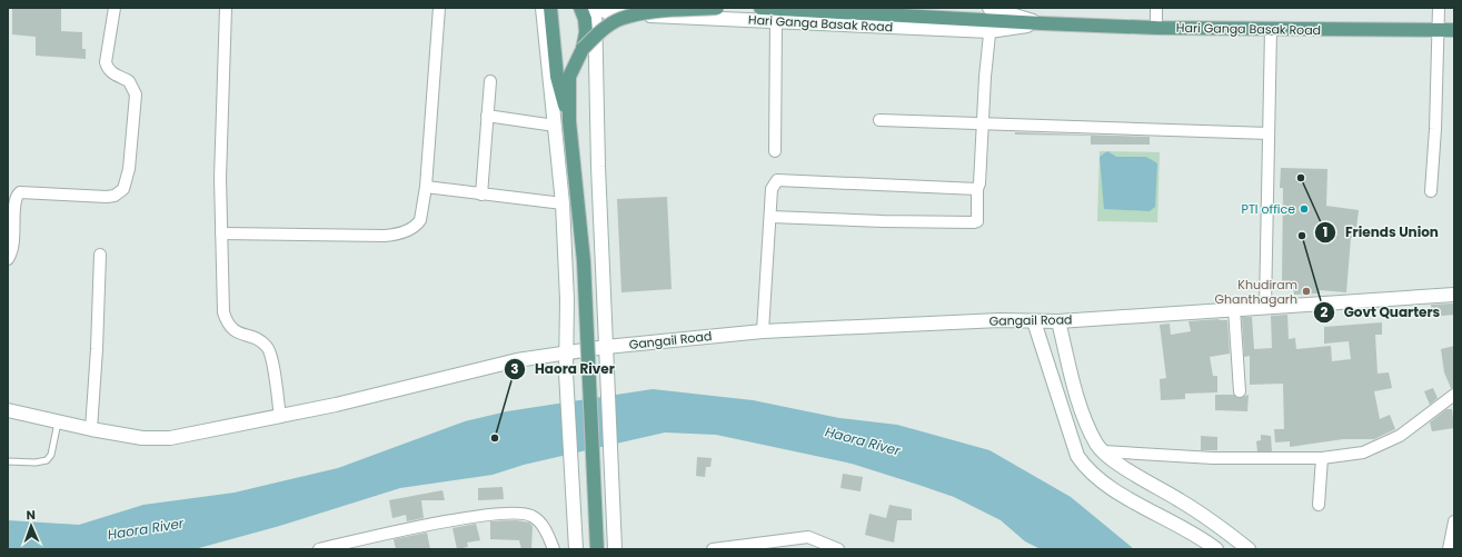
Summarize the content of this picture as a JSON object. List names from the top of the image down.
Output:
{
  "streets": {
    "main road": ["Hari Ganga Basak Road"],
    "street": ["Gangail Road"]
  },
  "water": ["Haora River"],
  "places": [
    "Friends Union",
    "PTI office",
    "Govt Quarters",
    "Khudiram Ghanthagarh",
    "Haora River"
  ],
  "north": "top"
}
